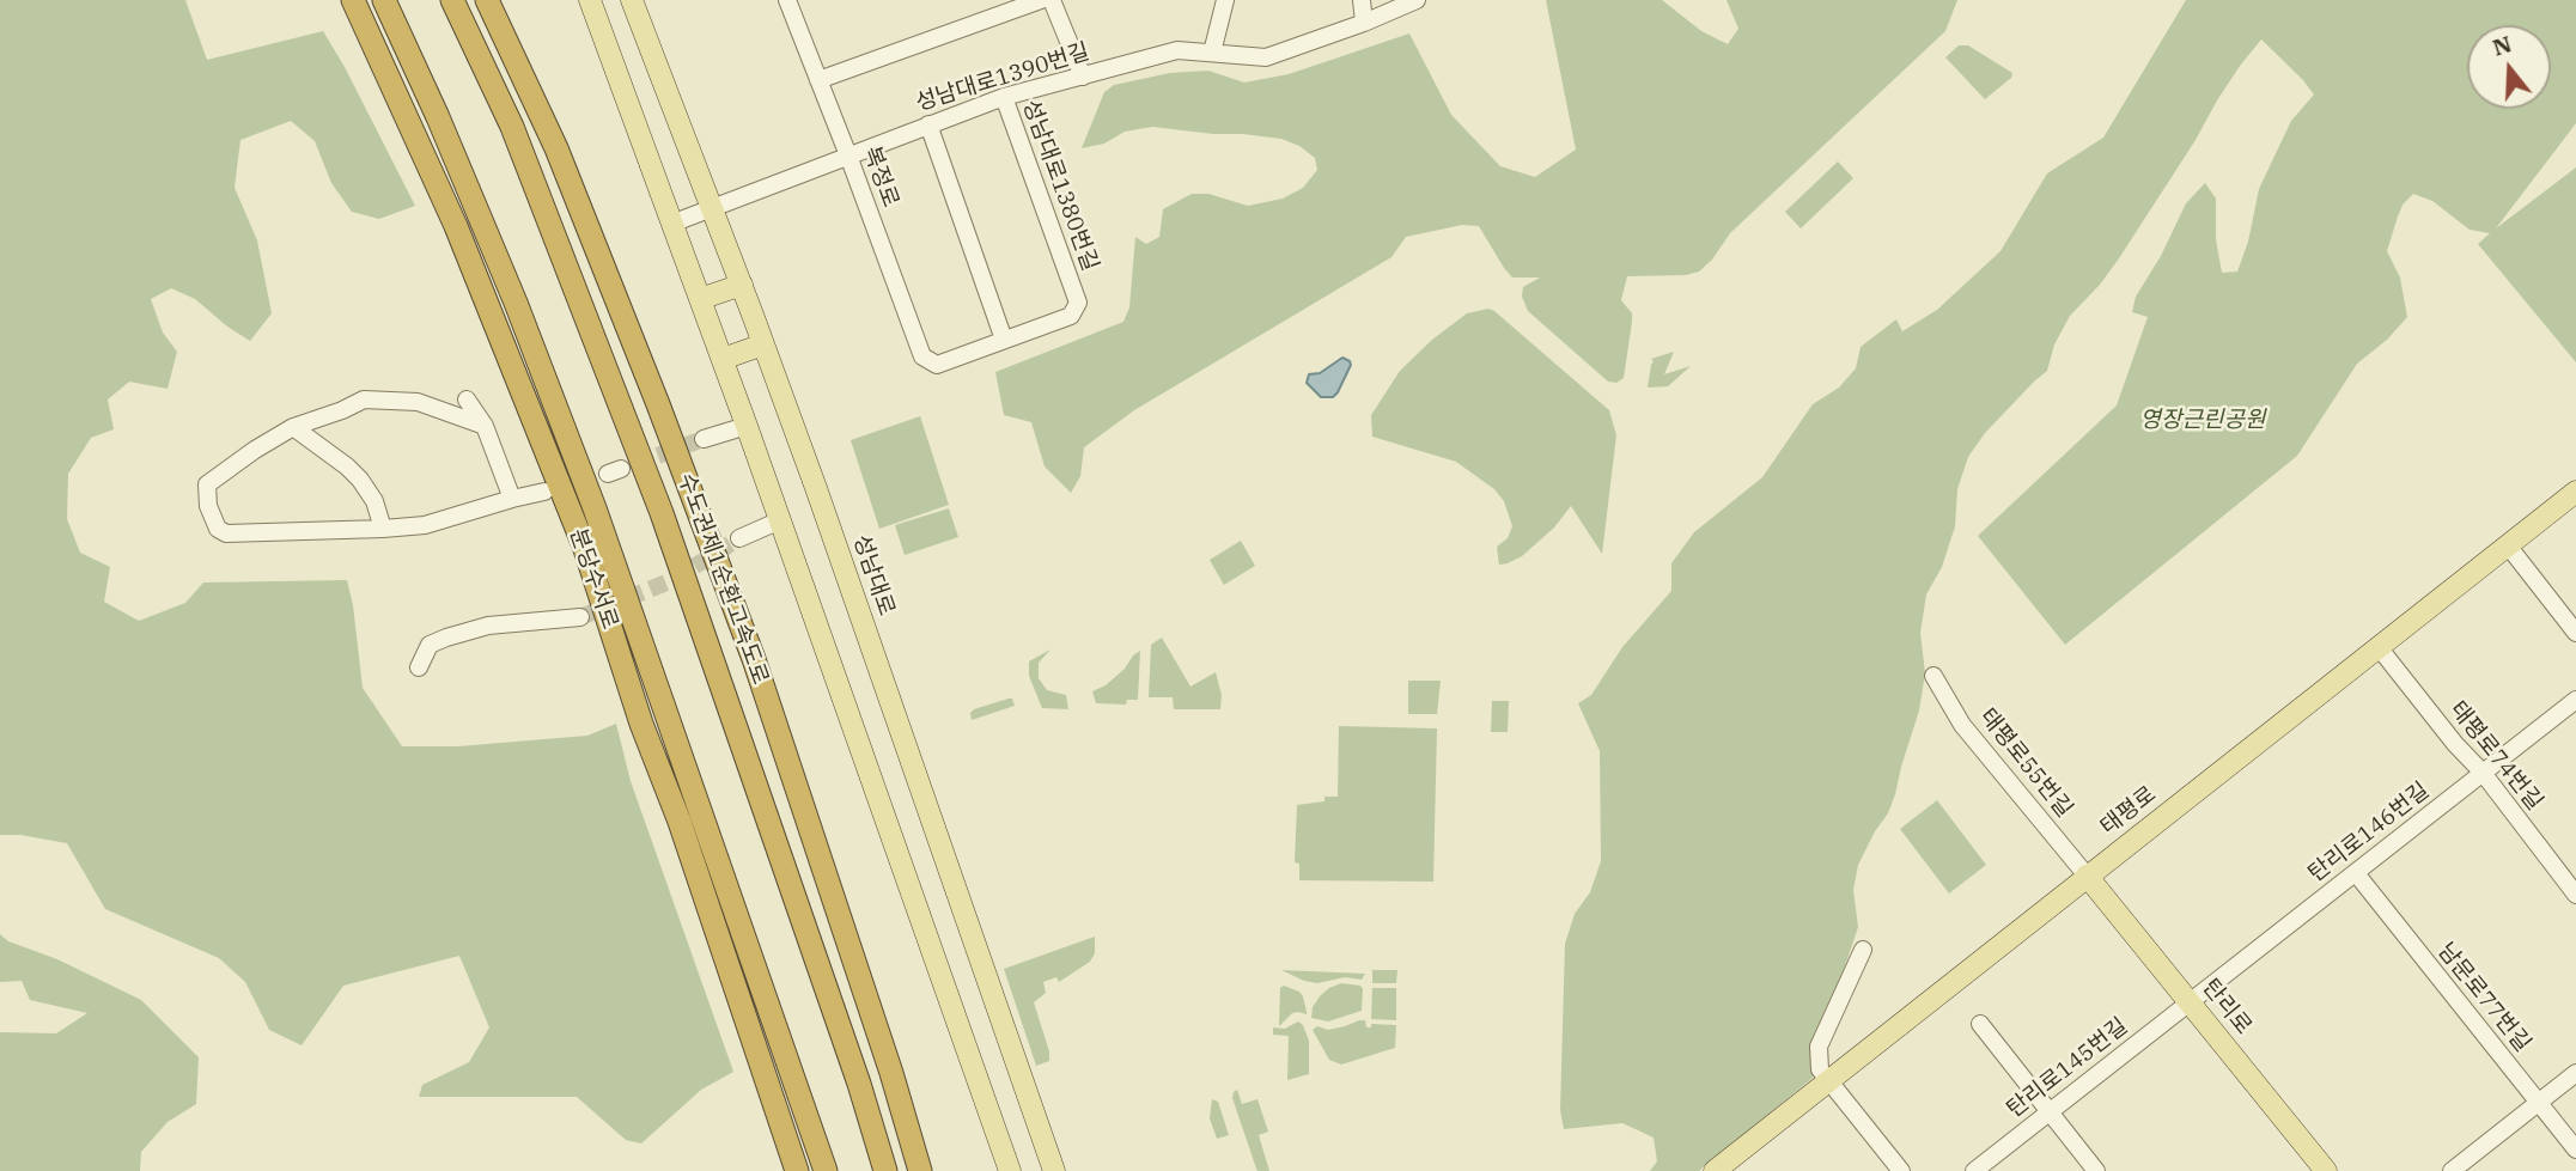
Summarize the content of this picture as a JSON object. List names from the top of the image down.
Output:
{
  "streets": {
    "highway": ["분당수서로", "수도권제1순환고속도로"],
    "main road": ["성남대로", "태평로", "탄리로"],
    "street": [
      "성남대로1390번길",
      "복정로",
      "성남대로1380번길",
      "태평로74번길",
      "태평로55번길",
      "탄리로146번길",
      "남문로77번길",
      "탄리로145번길"
    ]
  },
  "crossings": [
    ["성남대로1390번길", "복정로"],
    ["성남대로1390번길", "성남대로1380번길"],
    ["성남대로1390번길", "성남대로"],
    ["복정로", "성남대로1380번길"],
    ["태평로74번길", "태평로"],
    ["태평로74번길", "탄리로146번길"],
    ["태평로55번길", "태평로"],
    ["태평로55번길", "탄리로"],
    ["태평로", "탄리로"],
    ["탄리로146번길", "남문로77번길"],
    ["탄리로146번길", "탄리로"],
    ["탄리로146번길", "탄리로145번길"],
    ["탄리로", "탄리로145번길"]
  ],
  "parks": ["영장근린공원"],
  "north": "top"
}
